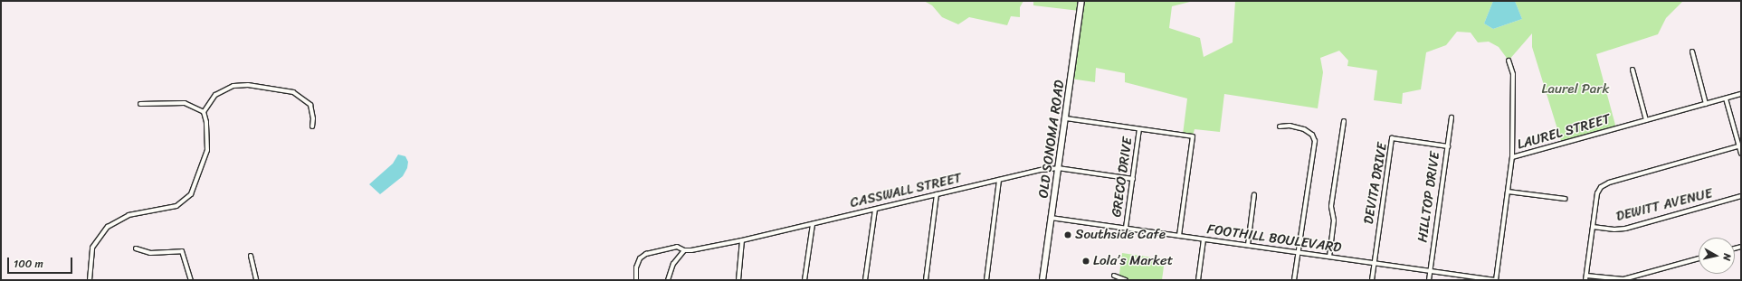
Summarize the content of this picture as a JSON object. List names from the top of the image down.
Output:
{
  "streets": {
    "main road": ["OLD SONOMA ROAD"],
    "street": [
      "LAUREL STREET",
      "GRECO DRIVE",
      "DEVITA DRIVE",
      "CASSWALL STREET",
      "HILLTOP DRIVE",
      "DEWITT AVENUE",
      "FOOTHILL BOULEVARD"
    ]
  },
  "crossings": [
    ["LAUREL STREET", "FOOTHILL BOULEVARD"],
    ["OLD SONOMA ROAD", "CASSWALL STREET"],
    ["OLD SONOMA ROAD", "FOOTHILL BOULEVARD"],
    ["GRECO DRIVE", "CASSWALL STREET"],
    ["GRECO DRIVE", "FOOTHILL BOULEVARD"],
    ["DEVITA DRIVE", "HILLTOP DRIVE"],
    ["DEVITA DRIVE", "FOOTHILL BOULEVARD"],
    ["HILLTOP DRIVE", "FOOTHILL BOULEVARD"]
  ],
  "parks": ["Laurel Park"],
  "places": ["Southside Cafe", "Lola’s Market"],
  "scale_bar": "100 m",
  "north": "right"
}
